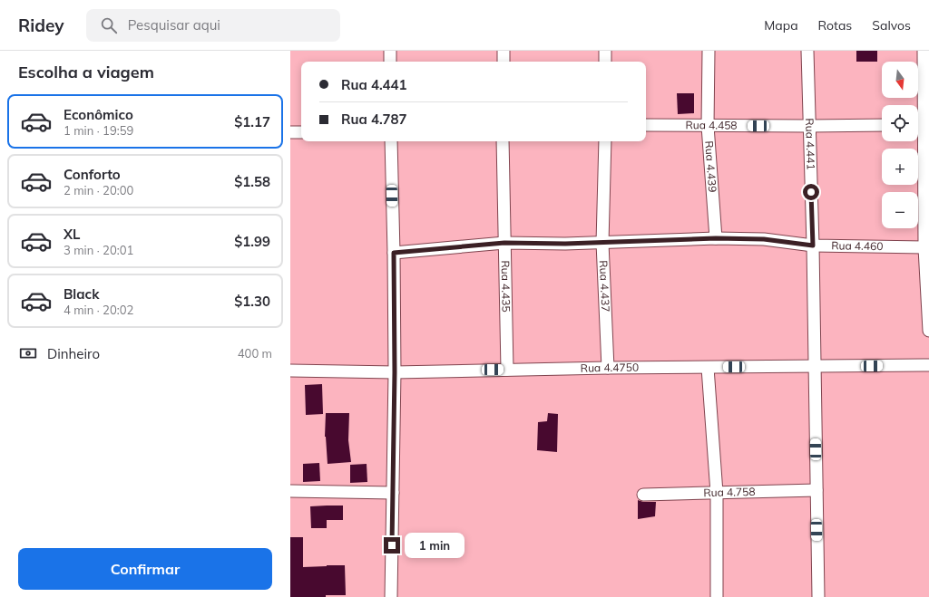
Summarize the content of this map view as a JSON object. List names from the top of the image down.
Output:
{
  "streets": {
    "street": [
      "Rua 4.458",
      "Rua 4.441",
      "Rua 4.439",
      "Rua 4.460",
      "Rua 4.435",
      "Rua 4.437",
      "Rua 4.4750",
      "Rua 4.758"
    ]
  },
  "crossings": [
    ["Rua 4.458", "Rua 4.441"],
    ["Rua 4.458", "Rua 4.439"],
    ["Rua 4.441", "Rua 4.460"],
    ["Rua 4.441", "Rua 4.4750"],
    ["Rua 4.441", "Rua 4.758"],
    ["Rua 4.439", "Rua 4.460"],
    ["Rua 4.460", "Rua 4.435"],
    ["Rua 4.460", "Rua 4.437"],
    ["Rua 4.435", "Rua 4.4750"],
    ["Rua 4.437", "Rua 4.4750"]
  ],
  "north": "bottom",
  "page": {
    "header": "Ridey",
    "search": "Pesquisar aqui",
    "nav": ["Mapa", "Rotas", "Salvos"],
    "heading": "Escolha a viagem",
    "map_buttons": ["+", "−"],
    "banner": ["Rua 4.441", "Rua 4.787"],
    "list": [
      {
        "name": "Econômico",
        "note": "1 min · 19:59",
        "value": "$1.17"
      },
      {
        "name": "Conforto",
        "note": "2 min · 20:00",
        "value": "$1.58"
      },
      {
        "name": "XL",
        "note": "3 min · 20:01",
        "value": "$1.99"
      },
      {
        "name": "Black",
        "note": "4 min · 20:02",
        "value": "$1.30"
      }
    ],
    "pay": ["Dinheiro", "400 m"],
    "bubble": "1 min",
    "buttons": "Confirmar"
  }
}
